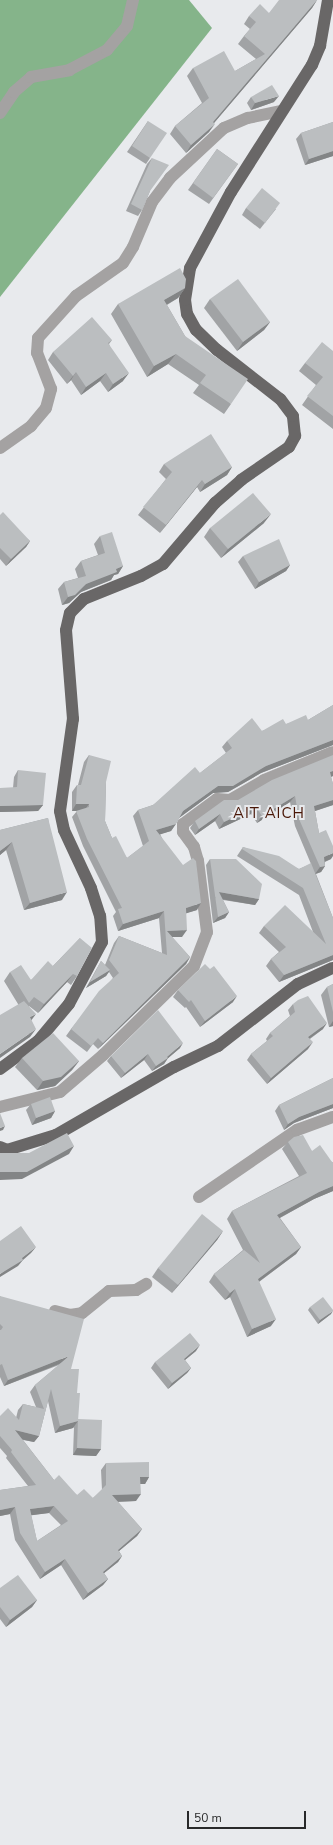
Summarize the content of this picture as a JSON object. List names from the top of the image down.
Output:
{
  "districts": ["AIT AICH"],
  "scale_bar": "50 m"
}
